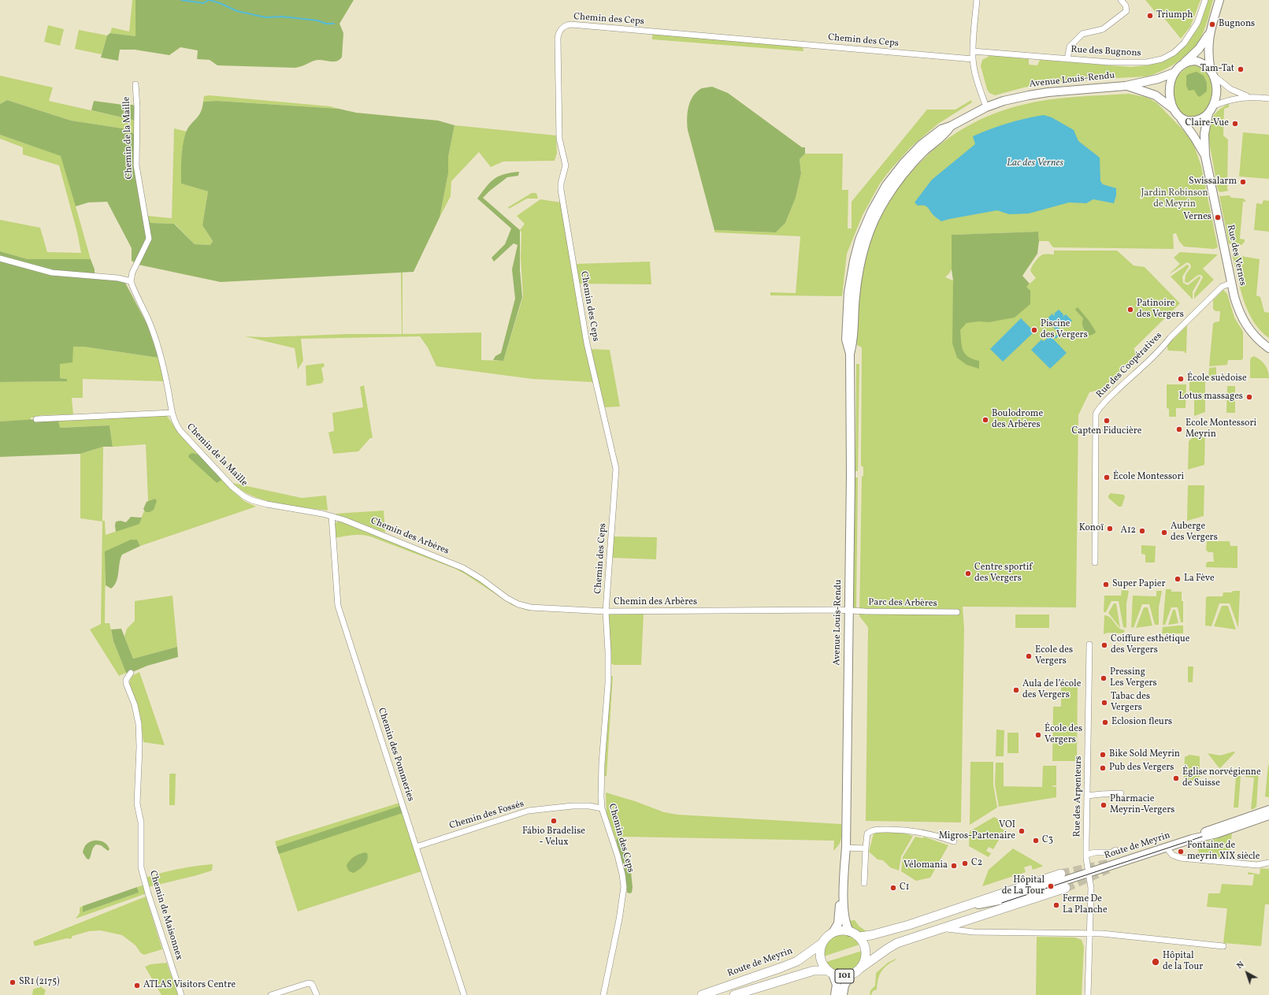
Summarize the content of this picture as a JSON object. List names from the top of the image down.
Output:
{
  "streets": {
    "main road": [
      "Avenue Louis-Rendu",
      "Rue des Vernes",
      "Route de Meyrin",
      "101"
    ],
    "street": [
      "Chemin des Ceps",
      "Rue des Bugnons",
      "Chemin de la Maille",
      "Rue des Coopératives",
      "Chemin des Arbères",
      "Parc des Arbères",
      "Chemin des Pommeries",
      "Rue des Arpenteurs",
      "Chemin des Fossés",
      "Chemin de Maisonnex"
    ]
  },
  "crossings": [
    ["Chemin des Ceps", "Chemin des Arbères"],
    ["Chemin des Ceps", "Chemin des Fossés"],
    ["Avenue Louis-Rendu", "Rue des Vernes"],
    ["Avenue Louis-Rendu", "Chemin des Arbères"],
    ["Avenue Louis-Rendu", "Parc des Arbères"],
    ["Avenue Louis-Rendu", "Route de Meyrin"],
    ["Avenue Louis-Rendu", "101"],
    ["Chemin de la Maille", "Chemin des Arbères"],
    ["Chemin de la Maille", "Chemin des Pommeries"],
    ["Rue des Vernes", "Rue des Coopératives"],
    ["Chemin des Arbères", "Parc des Arbères"],
    ["Chemin des Arbères", "Chemin des Pommeries"],
    ["Chemin des Pommeries", "Chemin des Fossés"],
    ["Rue des Arpenteurs", "Route de Meyrin"],
    ["Route de Meyrin", "101"]
  ],
  "water": ["Lac des Vernes"],
  "parks": ["Jardin Robinson de Meyrin"],
  "places": [
    "Triumph",
    "Bugnons",
    "Tam-Tat",
    "Claire-Vue",
    "Swissalarm",
    "Vernes",
    "Patinoire des Vergers",
    "Piscine des Vergers",
    "École suèdoise",
    "Lotus massages",
    "Boulodrome des Arbères",
    "Capten Fiducière",
    "Ecole Montessori Meyrin",
    "École Montessori",
    "Konoï",
    "A12",
    "Auberge des Vergers",
    "Centre sportif des Vergers",
    "La Fève",
    "Super Papier",
    "Coiffure esthétique des Vergers",
    "Ecole des Vergers",
    "Pressing Les Vergers",
    "Aula de l’école des Vergers",
    "Tabac des Vergers",
    "Eclosion fleurs",
    "École des Vergers",
    "Bike Sold Meyrin",
    "Pub des Vergers",
    "Église norvégienne de Suisse",
    "Pharmacie Meyrin-Vergers",
    "Fábio Bradelise - Velux",
    "VOI Migros-Partenaire",
    "C3",
    "Fontaine de meyrin XIX siècle",
    "C2",
    "Vélomania",
    "Hôpital de La Tour",
    "C1",
    "Ferme De La Planche",
    "Hôpital de la Tour",
    "SR1 (2175)",
    "ATLAS Visitors Centre"
  ],
  "north": "top left"
}
